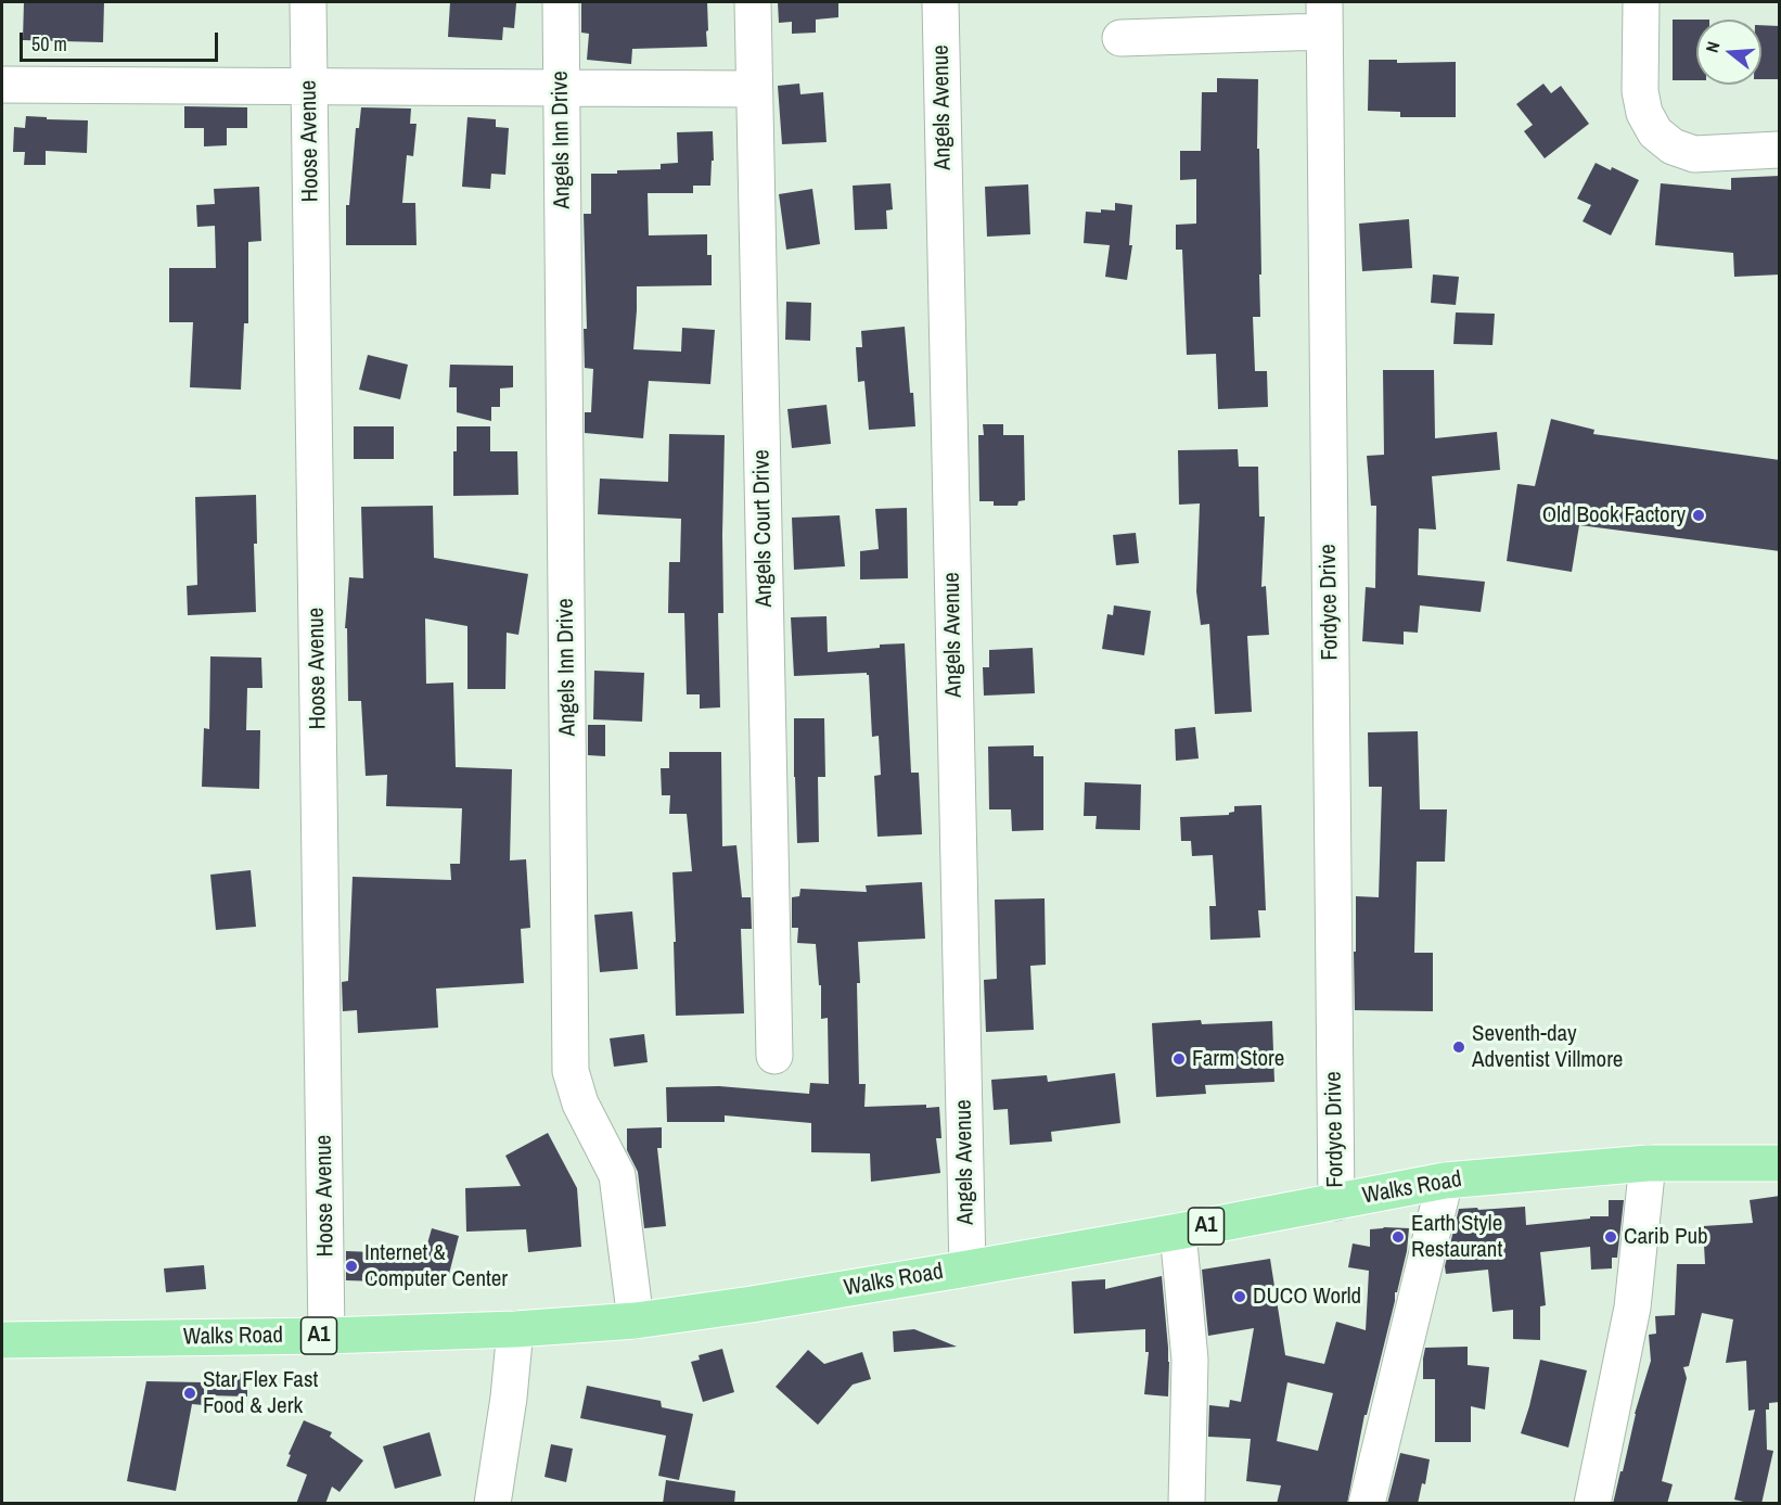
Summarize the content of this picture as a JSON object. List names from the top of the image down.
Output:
{
  "streets": {
    "main road": ["Walks Road", "A1"],
    "street": [
      "Angels Avenue",
      "Angels Inn Drive",
      "Hoose Avenue",
      "Angels Court Drive",
      "Fordyce Drive"
    ]
  },
  "crossings": [
    ["Angels Avenue", "Walks Road"],
    ["Angels Inn Drive", "Walks Road"],
    ["Hoose Avenue", "Walks Road"],
    ["Fordyce Drive", "Walks Road"]
  ],
  "places": [
    "Old Book Factory",
    "Seventh-day Adventist Villmore",
    "Farm Store",
    "Earth Style Restaurant",
    "Carib Pub",
    "Internet & Computer Center",
    "DUCO World",
    "Star Flex Fast Food & Jerk"
  ],
  "scale_bar": "50 m",
  "north": "left"
}
